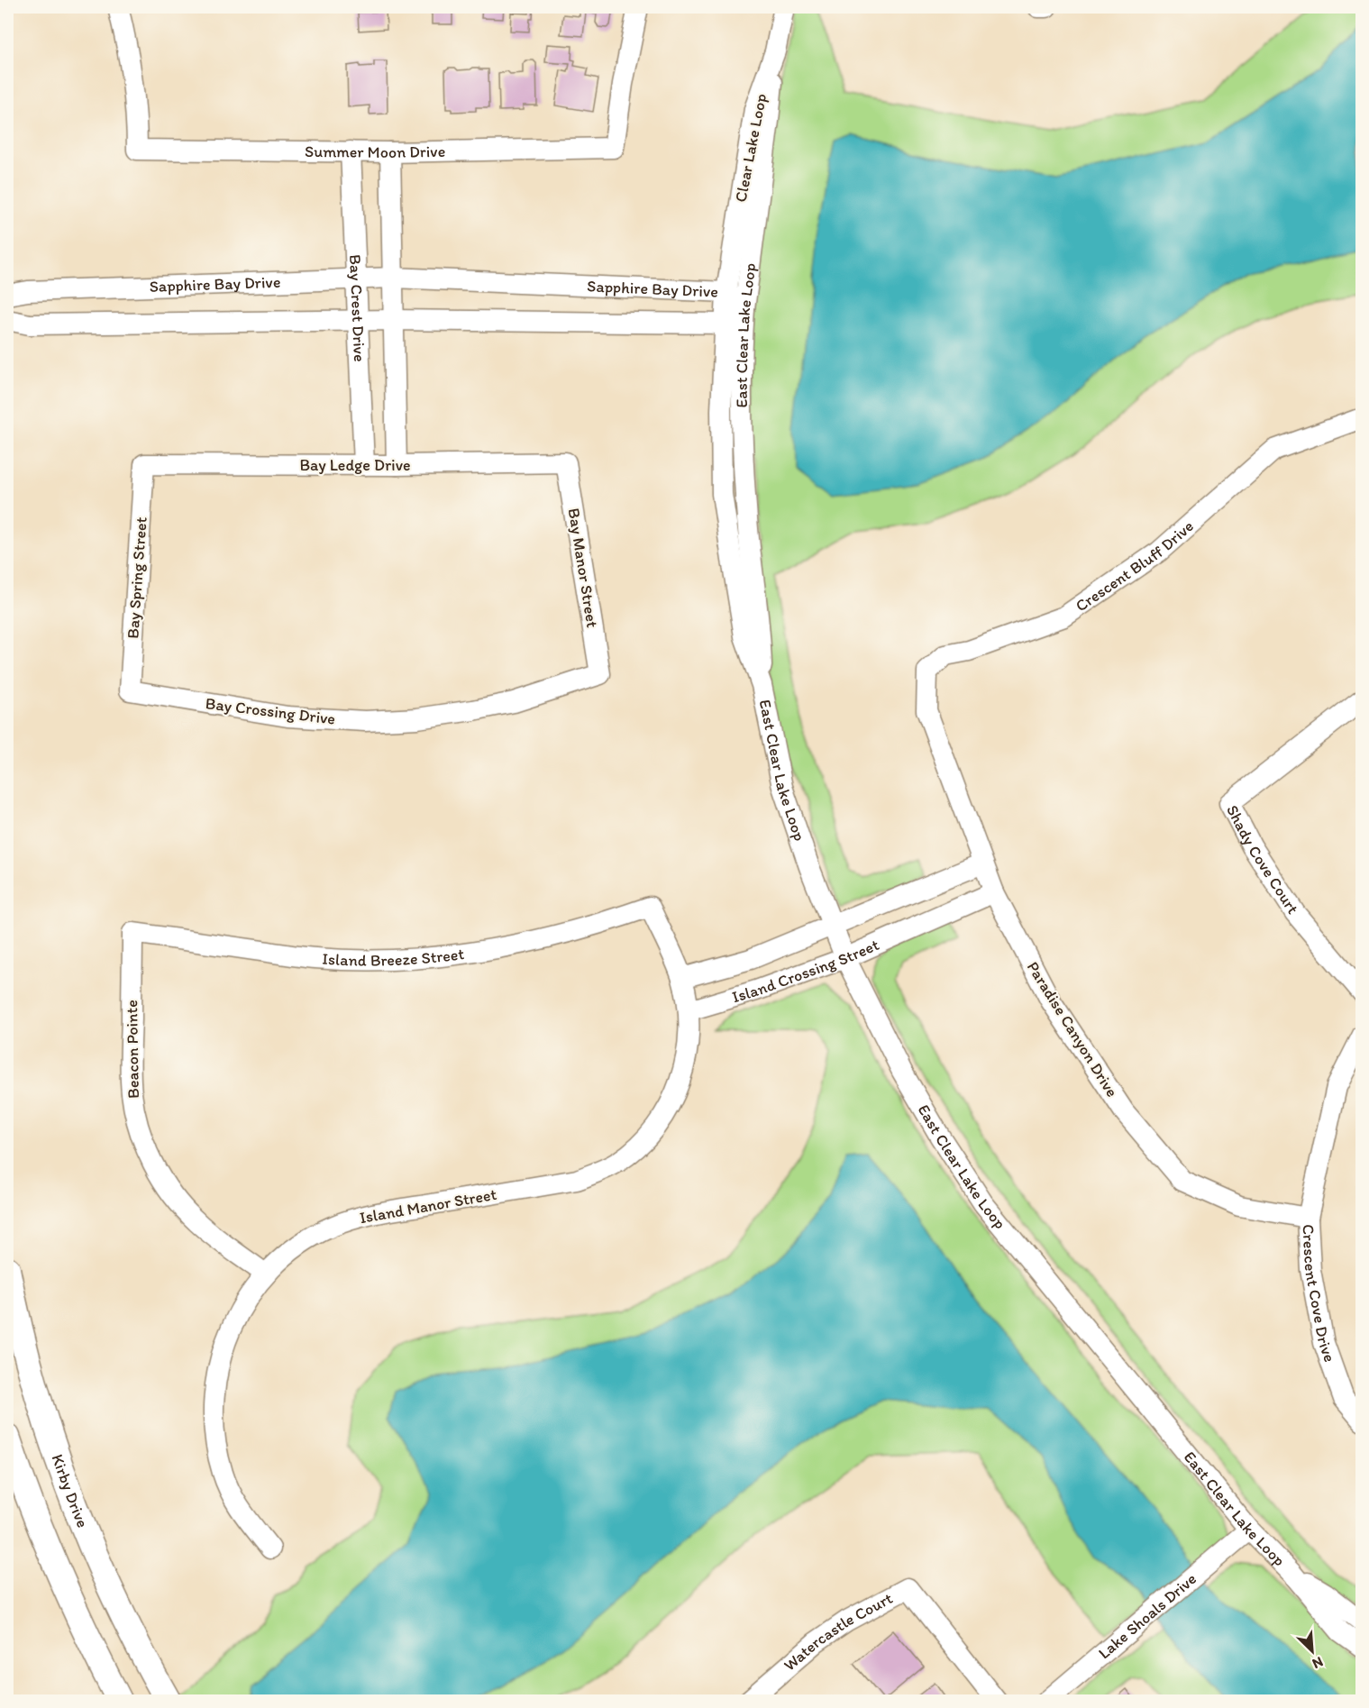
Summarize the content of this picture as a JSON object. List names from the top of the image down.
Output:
{
  "streets": {
    "main road": ["Kirby Drive"],
    "street": [
      "Clear Lake Loop",
      "Summer Moon Drive",
      "Sapphire Bay Drive",
      "Bay Crest Drive",
      "East Clear Lake Loop",
      "Bay Ledge Drive",
      "Crescent Bluff Drive",
      "Bay Manor Street",
      "Bay Spring Street",
      "Bay Crossing Drive",
      "Shady Cove Court",
      "Island Breeze Street",
      "Island Crossing Street",
      "Paradise Canyon Drive",
      "Beacon Pointe",
      "Island Manor Street",
      "Crescent Cove Drive",
      "Lake Shoals Drive",
      "Watercastle Court"
    ]
  },
  "crossings": [
    ["Clear Lake Loop", "Sapphire Bay Drive"],
    ["Clear Lake Loop", "East Clear Lake Loop"],
    ["Summer Moon Drive", "Bay Crest Drive"],
    ["Sapphire Bay Drive", "Bay Crest Drive"],
    ["Sapphire Bay Drive", "East Clear Lake Loop"],
    ["Bay Crest Drive", "Bay Ledge Drive"],
    ["East Clear Lake Loop", "Island Crossing Street"],
    ["East Clear Lake Loop", "Lake Shoals Drive"],
    ["Bay Ledge Drive", "Bay Manor Street"],
    ["Bay Ledge Drive", "Bay Spring Street"],
    ["Crescent Bluff Drive", "Paradise Canyon Drive"],
    ["Bay Manor Street", "Bay Crossing Drive"],
    ["Bay Spring Street", "Bay Crossing Drive"],
    ["Island Breeze Street", "Beacon Pointe"],
    ["Island Breeze Street", "Island Manor Street"],
    ["Island Crossing Street", "Paradise Canyon Drive"],
    ["Island Crossing Street", "Island Manor Street"],
    ["Paradise Canyon Drive", "Crescent Cove Drive"],
    ["Beacon Pointe", "Island Manor Street"]
  ],
  "north": "bottom right"
}
